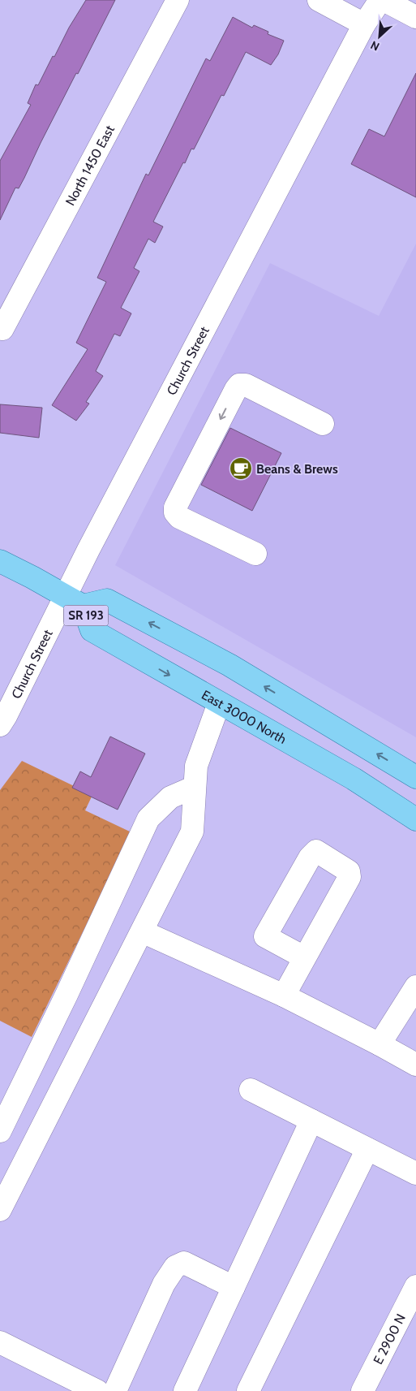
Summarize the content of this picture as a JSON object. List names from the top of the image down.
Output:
{
  "streets": {
    "main road": ["SR 193", "East 3000 North"],
    "street": ["North 1450 East", "Church Street", "E 2900 N"]
  },
  "crossings": [
    ["Church Street", "SR 193"],
    ["Church Street", "East 3000 North"],
    ["SR 193", "East 3000 North"]
  ],
  "places": {
    "cafe": ["Beans & Brews"]
  },
  "north": "bottom left"
}
